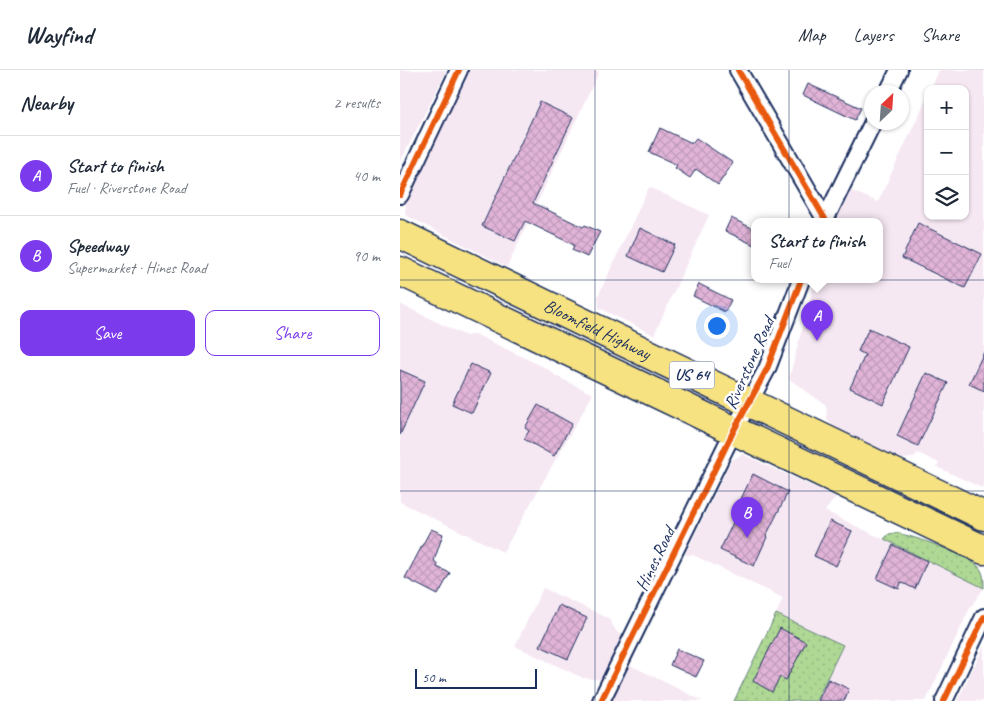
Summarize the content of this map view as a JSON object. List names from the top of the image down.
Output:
{
  "streets": {
    "highway": ["Bloomfield Highway", "US 64"],
    "street": ["Riverstone Road", "Hines Road"]
  },
  "crossings": [
    ["Bloomfield Highway", "Riverstone Road"],
    ["Bloomfield Highway", "Hines Road"],
    ["Riverstone Road", "Hines Road"]
  ],
  "scale_bar": "50 m",
  "north": "top right",
  "page": {
    "header": "Wayfind",
    "nav": ["Map", "Layers", "Share"],
    "heading": ["Nearby", "2 results"],
    "map_buttons": ["+", "−"],
    "list": [
      {
        "mark": "A",
        "name": "Start to finish",
        "note": "Fuel · Riverstone Road",
        "value": "40 m"
      },
      {
        "mark": "B",
        "name": "Speedway",
        "note": "Supermarket · Hines Road",
        "value": "90 m"
      }
    ],
    "popup": ["Start to finish", "Fuel"],
    "buttons": ["Save", "Share"],
    "pins": ["A", "B"],
    "scale": "50 m"
  }
}
